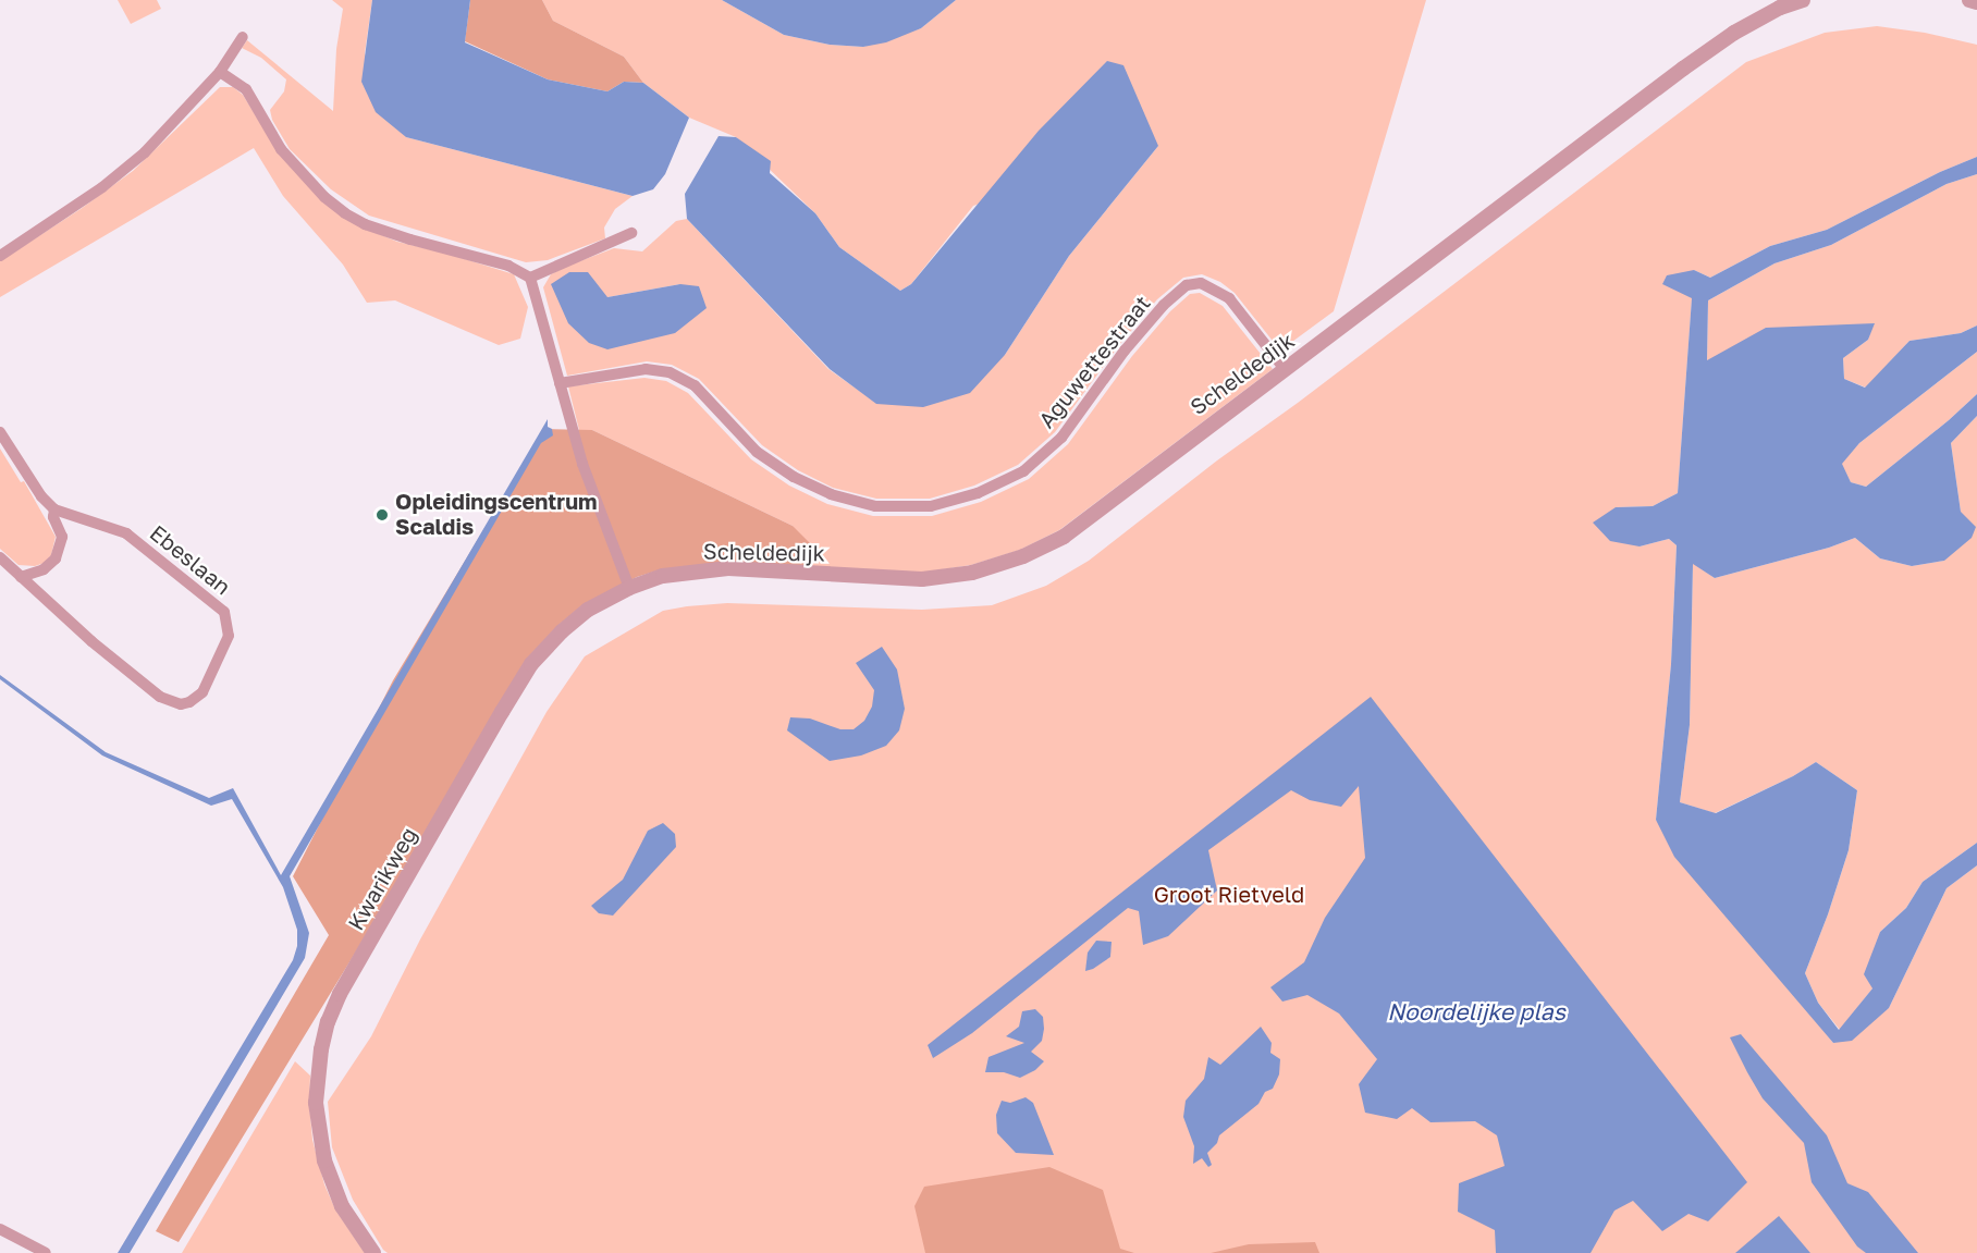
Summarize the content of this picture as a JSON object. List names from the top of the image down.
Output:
{
  "streets": {
    "street": [
      "Aguwettestraat",
      "Scheldedijk",
      "Ebeslaan",
      "Kwarikweg"
    ]
  },
  "crossings": [
    ["Aguwettestraat", "Scheldedijk"],
    ["Scheldedijk", "Kwarikweg"]
  ],
  "water": ["Noordelijke plas"],
  "parks": ["Groot Rietveld"],
  "places": ["Opleidingscentrum Scaldis"]
}
